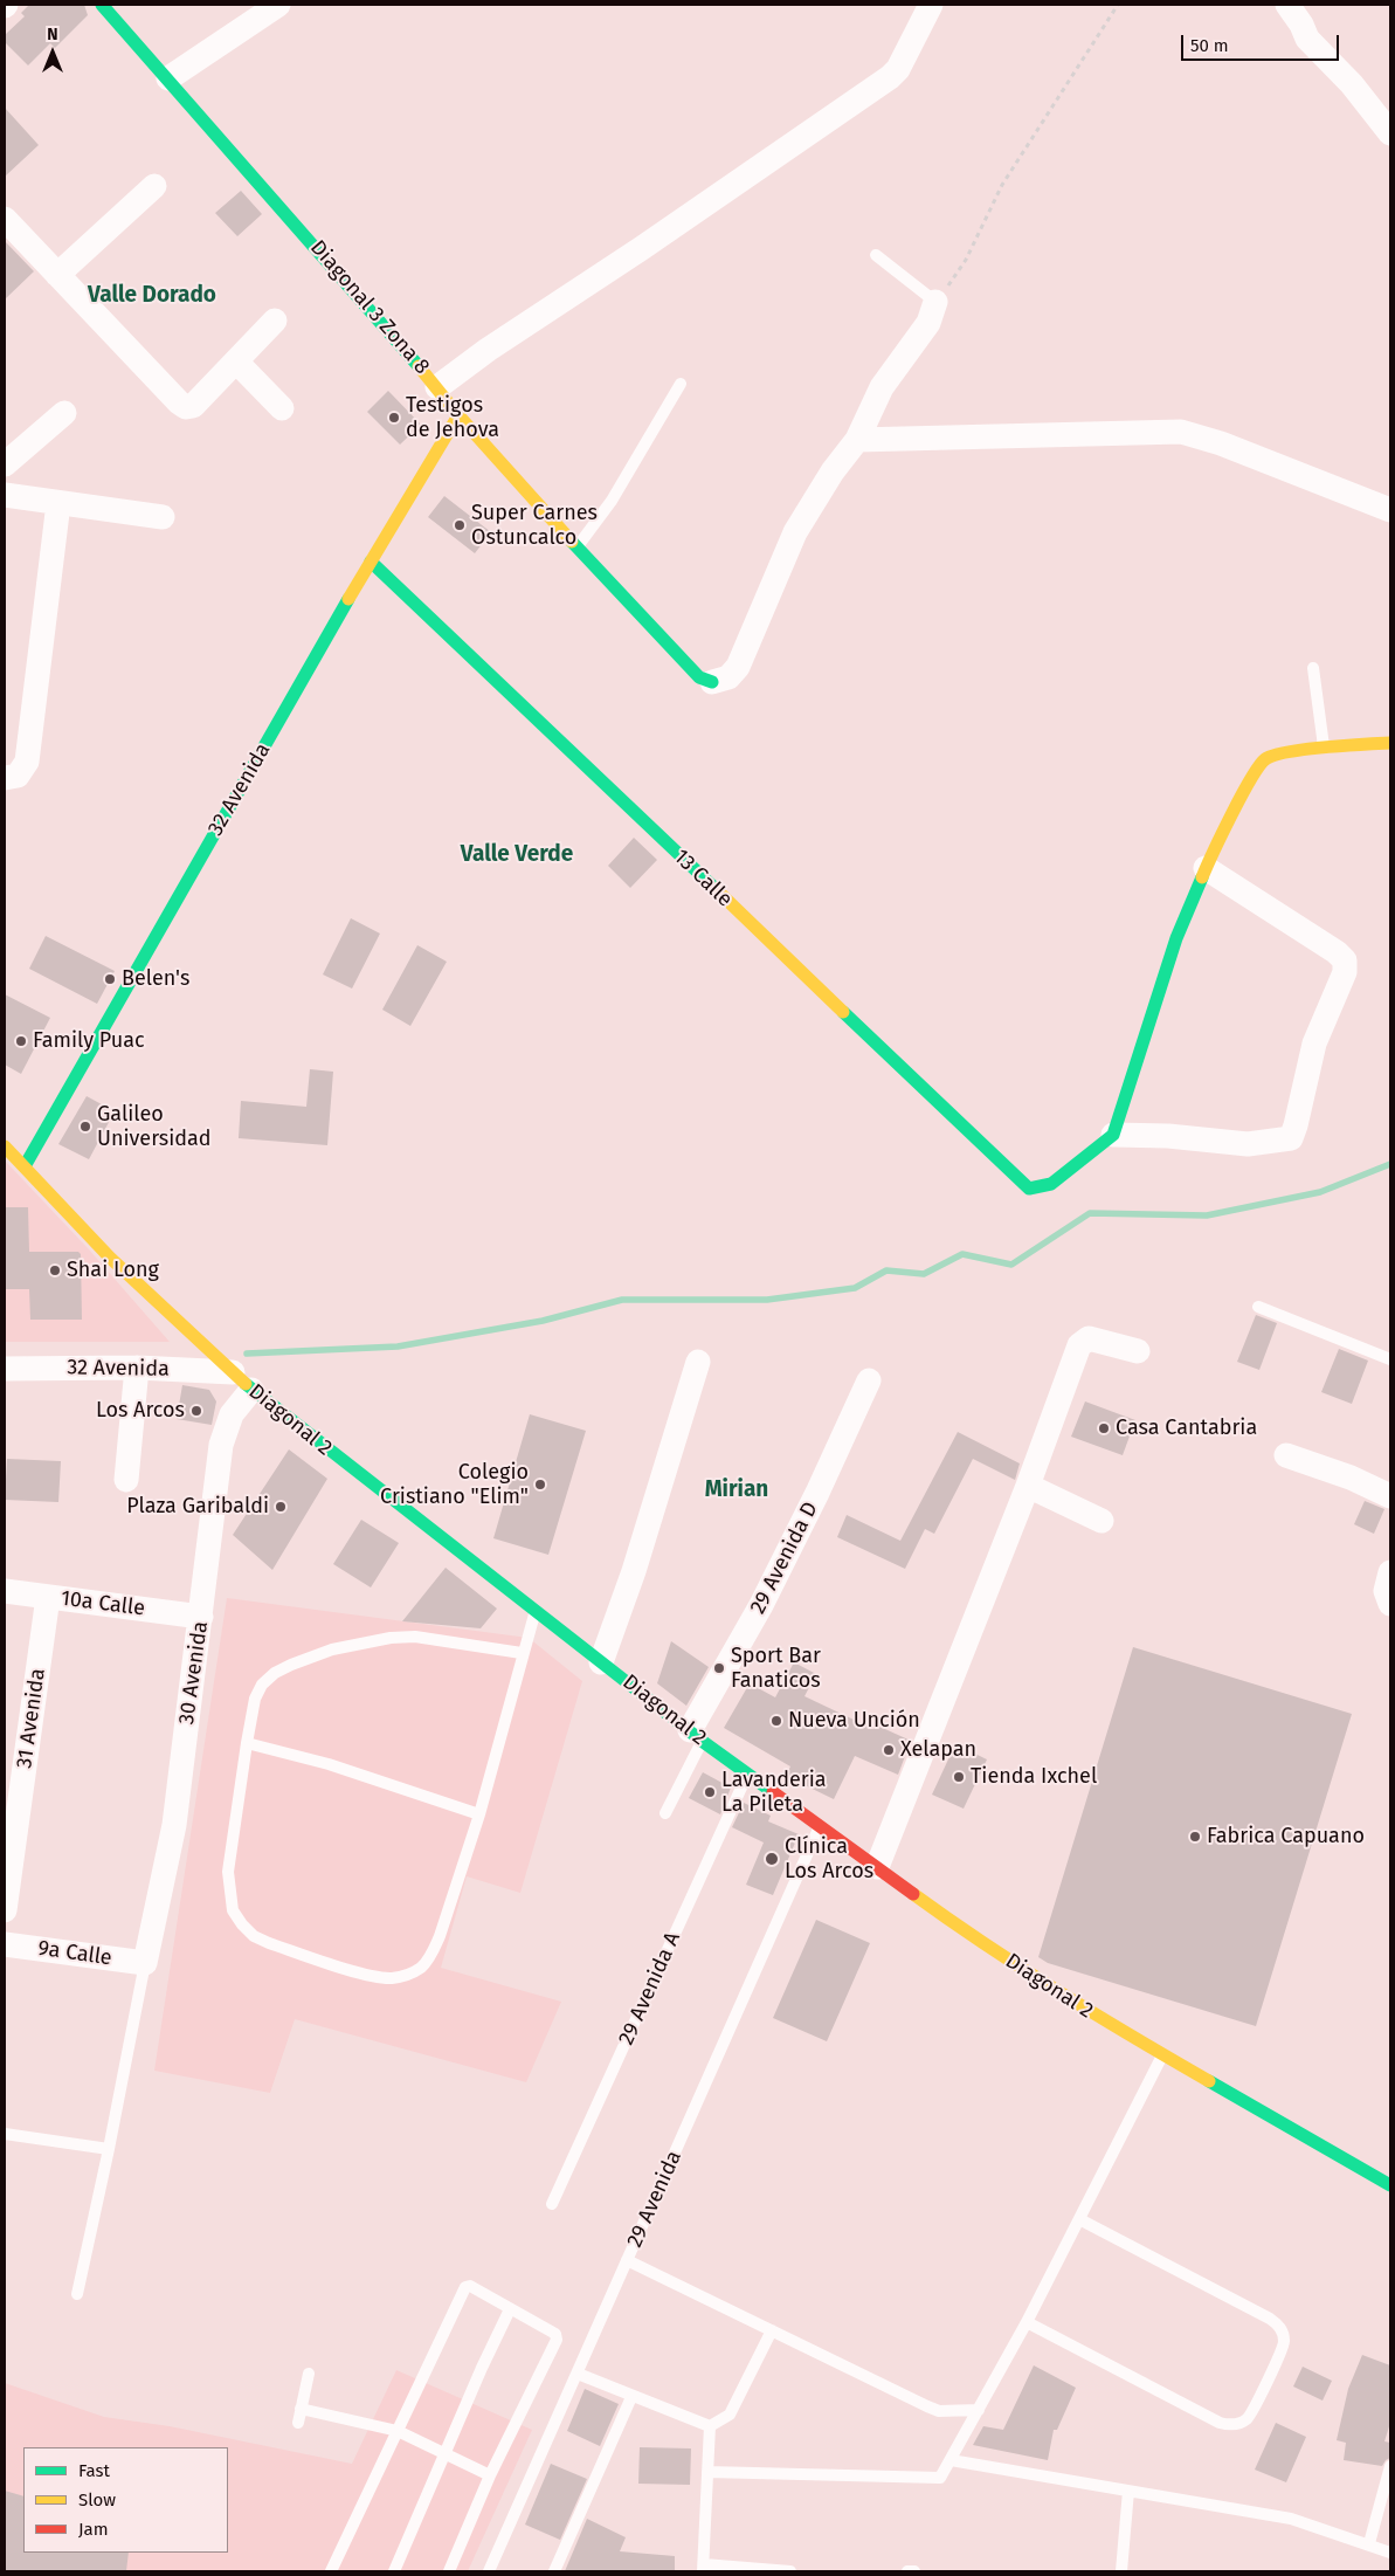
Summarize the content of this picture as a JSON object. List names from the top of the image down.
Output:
{
  "streets": {
    "street": [
      "Diagonal 3 Zona 8",
      "32 Avenida",
      "13 Calle",
      "Diagonal 2",
      "29 Avenida D",
      "10a Calle",
      "30 Avenida",
      "31 Avenida",
      "9a Calle"
    ],
    "lane": ["29 Avenida A", "29 Avenida"]
  },
  "crossings": [
    ["Diagonal 3 Zona 8", "32 Avenida"],
    ["32 Avenida", "13 Calle"],
    ["32 Avenida", "Diagonal 2"],
    ["Diagonal 2", "29 Avenida D"],
    ["Diagonal 2", "30 Avenida"],
    ["Diagonal 2", "29 Avenida A"],
    ["Diagonal 2", "29 Avenida"],
    ["10a Calle", "30 Avenida"],
    ["10a Calle", "31 Avenida"],
    ["30 Avenida", "9a Calle"]
  ],
  "districts": ["Valle Dorado", "Valle Verde", "Mirian"],
  "places": [
    "Testigos de Jehova",
    "Super Carnes Ostuncalco",
    "Belen's",
    "Family Puac",
    "Galileo Universidad",
    "Shai Long",
    "Los Arcos",
    "Casa Cantabria",
    "Colegio Cristiano \"Elim\"",
    "Plaza Garibaldi",
    "Sport Bar Fanaticos",
    "Nueva Unción",
    "Xelapan",
    "Tienda Ixchel",
    "Lavanderia La Pileta",
    "Fabrica Capuano",
    "Clínica Los Arcos"
  ],
  "legend": ["Fast", "Slow", "Jam"],
  "scale_bar": "50 m",
  "north": "top"
}
